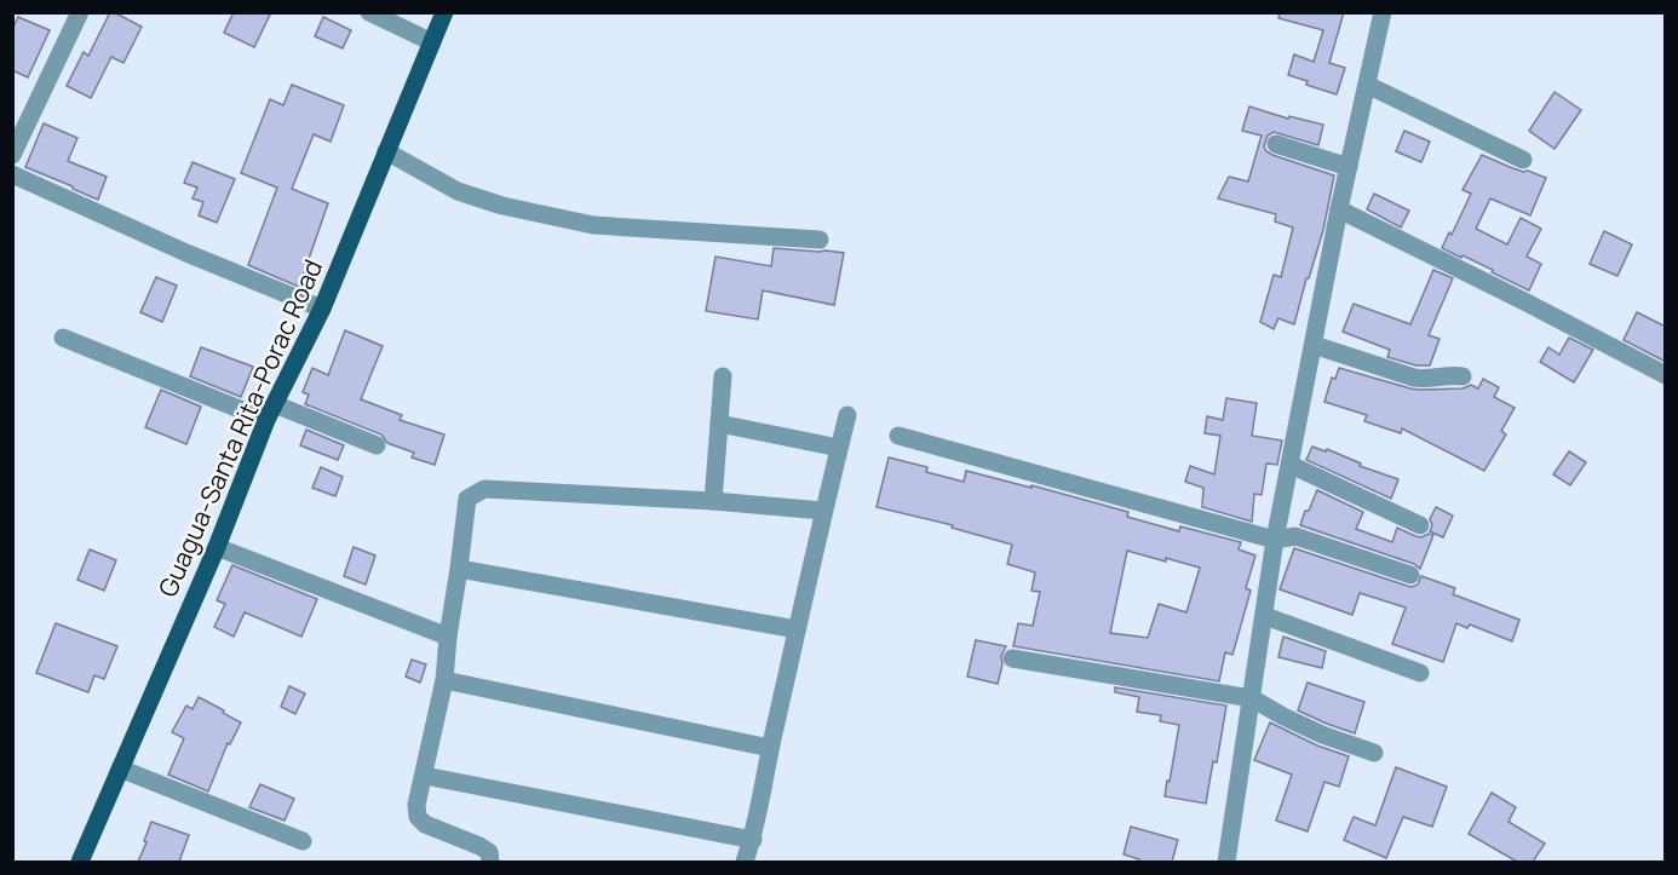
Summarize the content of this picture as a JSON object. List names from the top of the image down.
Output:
{
  "streets": {
    "main road": ["Guagua-Santa Rita-Porac Road"]
  }
}
